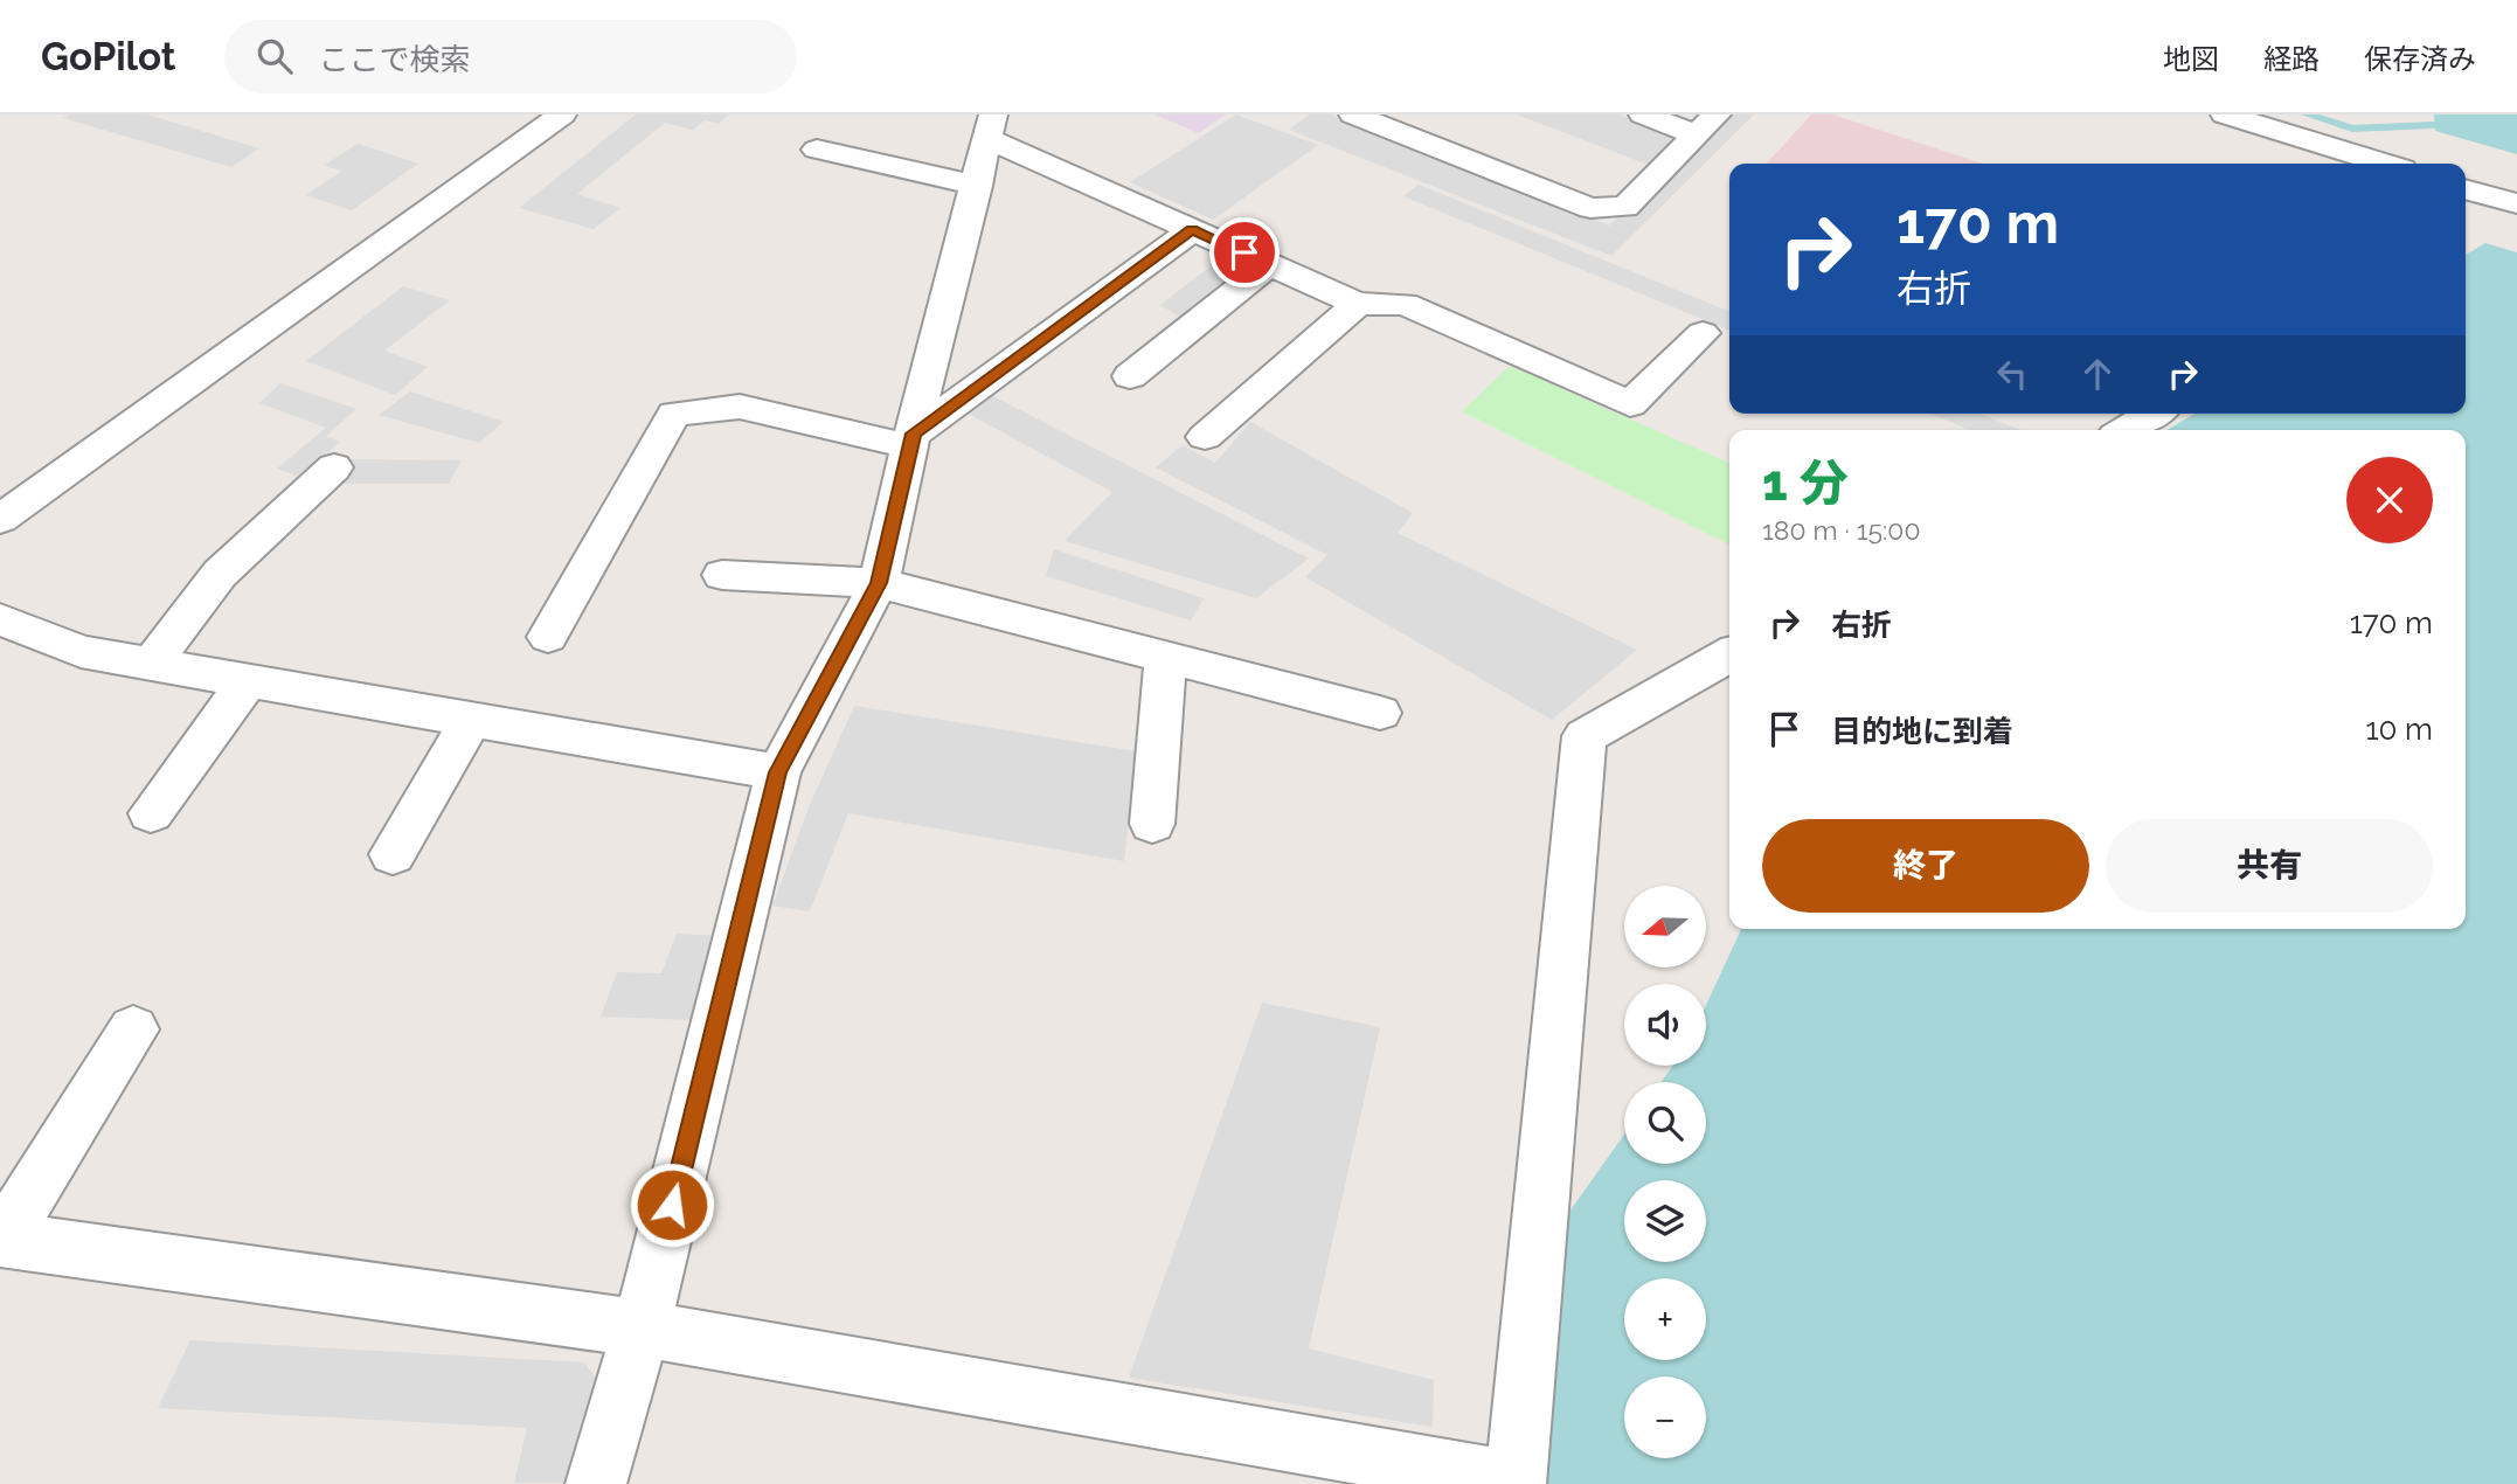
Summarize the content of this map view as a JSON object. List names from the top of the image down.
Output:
{
  "north": "left",
  "page": {
    "header": "GoPilot",
    "search": "ここで検索",
    "nav": ["地図", "経路", "保存済み"],
    "turn": ["170 m", "右折"],
    "heading": ["1 分", "180 m · 15:00"],
    "list": [
      {
        "name": "右折",
        "value": "170 m"
      },
      {
        "name": "目的地に到着",
        "value": "10 m"
      }
    ],
    "buttons": ["終了", "共有"],
    "map_buttons": ["+", "−"]
  }
}
